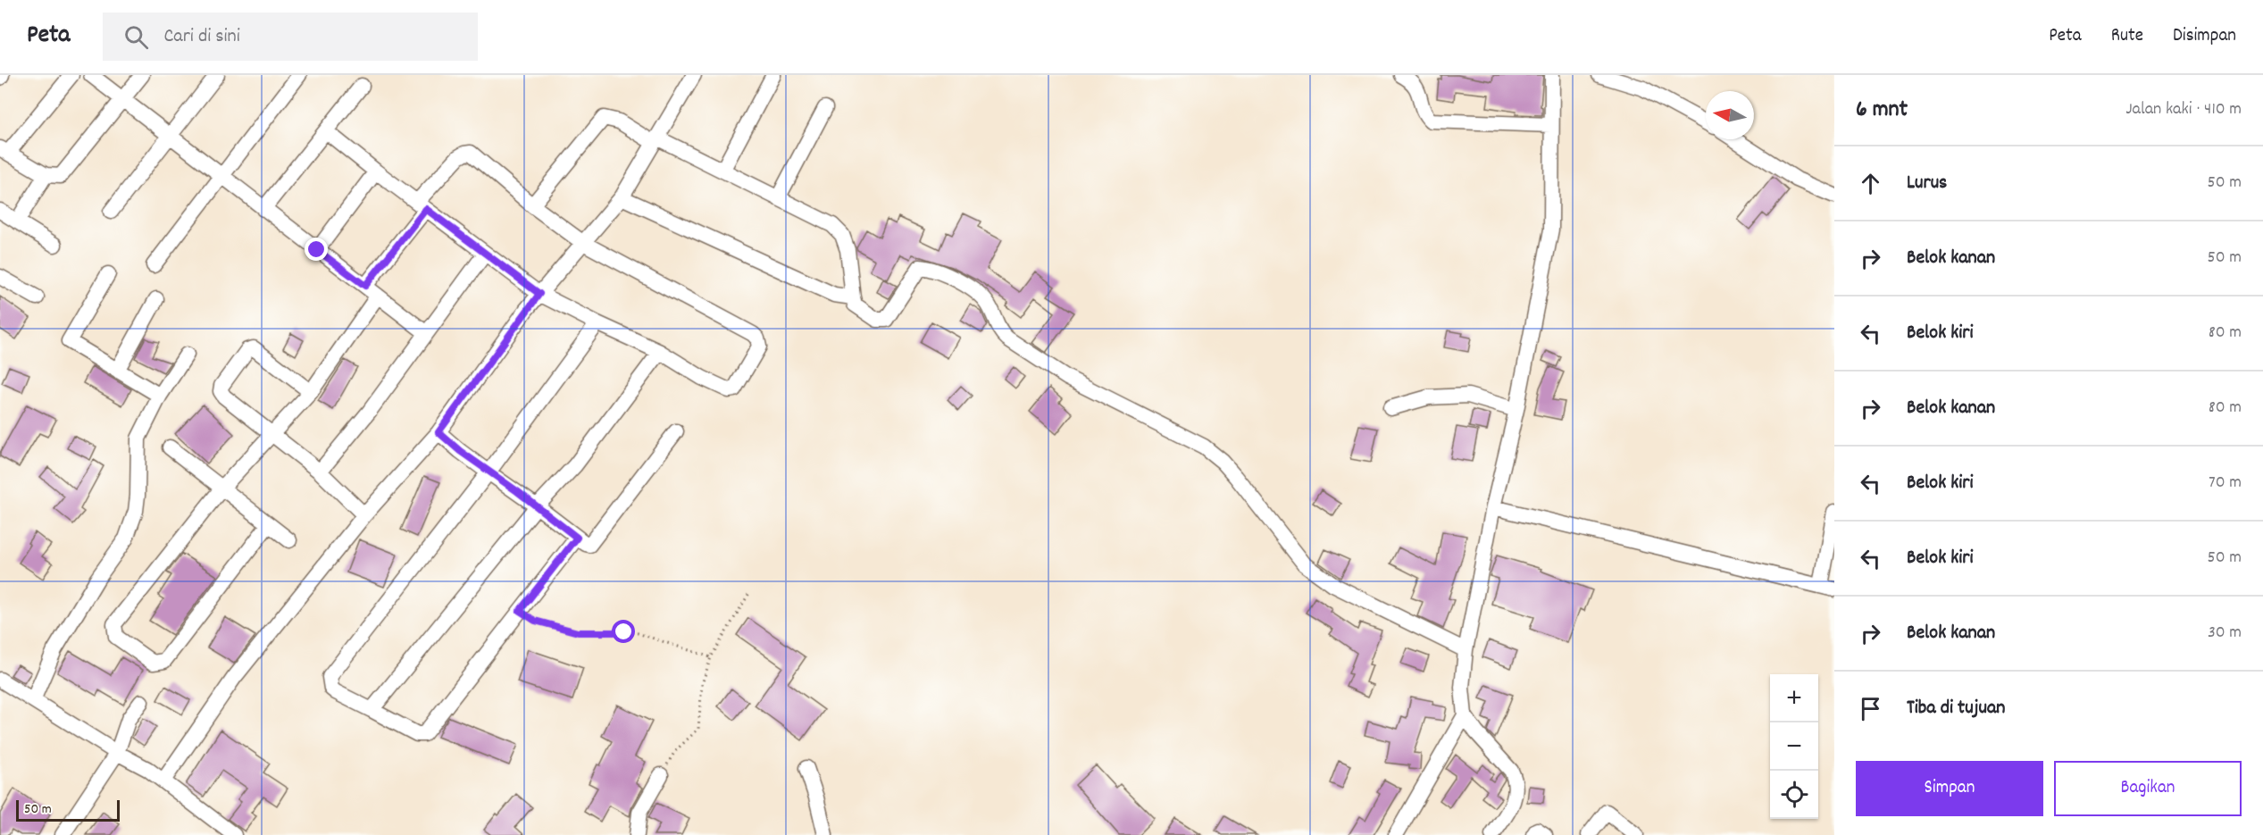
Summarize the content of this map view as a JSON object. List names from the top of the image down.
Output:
{
  "scale_bar": "50 m",
  "north": "left",
  "page": {
    "header": "Peta",
    "search": "Cari di sini",
    "nav": ["Peta", "Rute", "Disimpan"],
    "heading": ["6 mnt", "Jalan kaki · 410 m"],
    "list": [
      ["Lurus", "50 m"],
      ["Belok kanan", "50 m"],
      ["Belok kiri", "80 m"],
      ["Belok kanan", "80 m"],
      ["Belok kiri", "70 m"],
      ["Belok kiri", "50 m"],
      ["Belok kanan", "30 m"],
      "Tiba di tujuan"
    ],
    "map_buttons": ["+", "−"],
    "buttons": ["Simpan", "Bagikan"],
    "scale": "50 m"
  }
}
